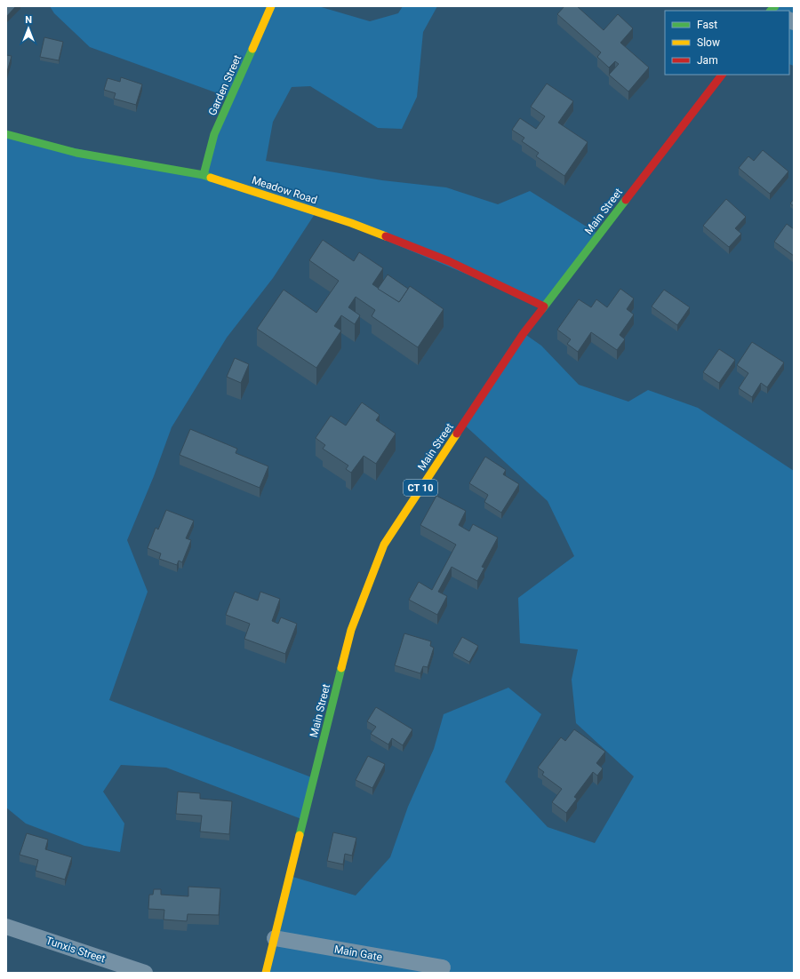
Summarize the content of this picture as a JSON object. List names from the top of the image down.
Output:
{
  "streets": {
    "main road": [
      "Garden Street",
      "Meadow Road",
      "Main Street",
      "CT 10"
    ],
    "street": ["Tunxis Street", "Main Gate"]
  },
  "crossings": [
    ["Garden Street", "Meadow Road"],
    ["Meadow Road", "Main Street"],
    ["Main Street", "Main Gate"]
  ],
  "legend": ["Fast", "Slow", "Jam"],
  "north": "top"
}
